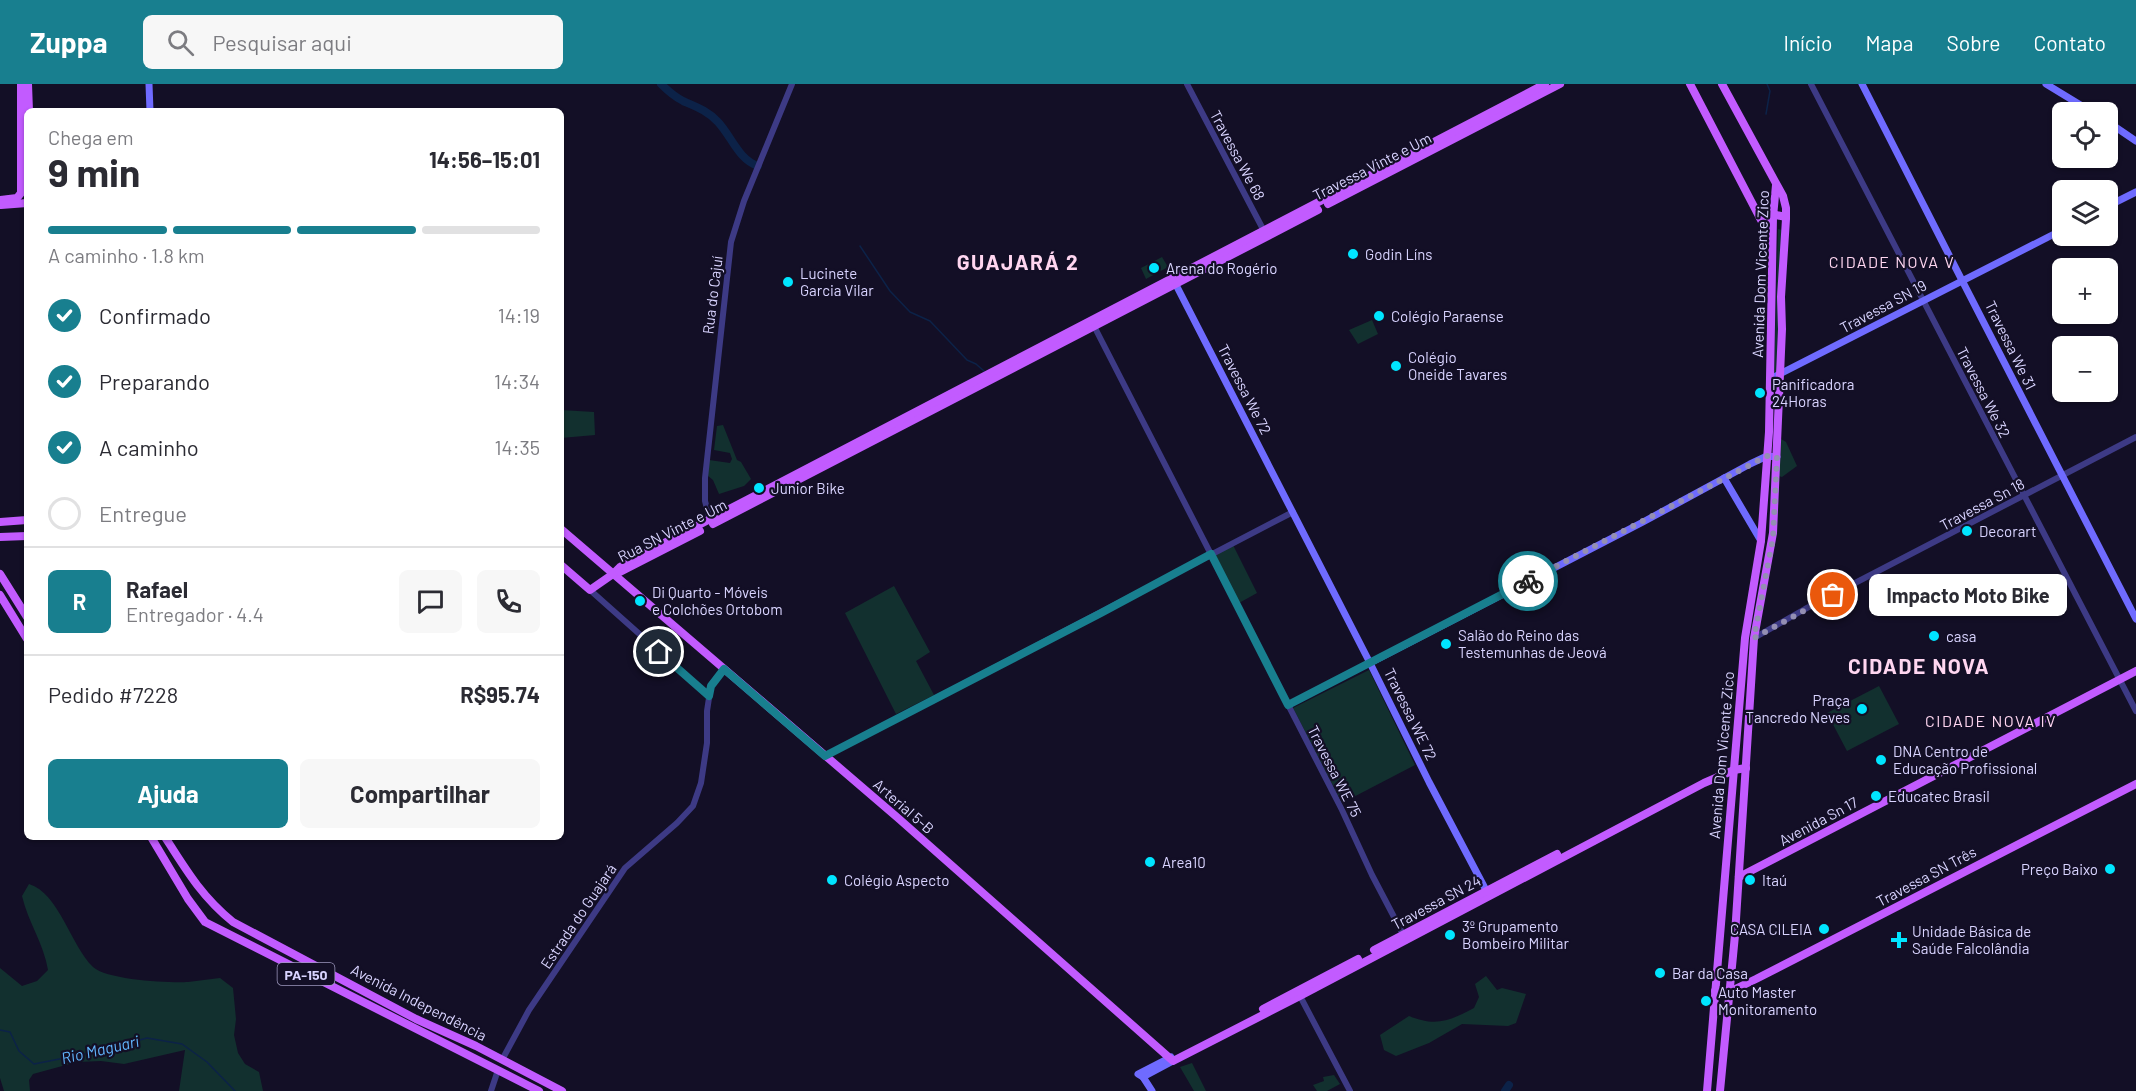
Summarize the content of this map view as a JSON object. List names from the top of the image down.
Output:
{
  "streets": {
    "main road": [
      "Travessa Vinte e Um",
      "Avenida Dom Vicente Zico",
      "Travessa SN 19",
      "Travessa We 31",
      "Travessa We 72",
      "Rua SN Vinte e Um",
      "Travessa WE 72",
      "Arterial 5-B",
      "Avenida Sn 17",
      "Travessa SN Três",
      "Travessa SN 24",
      "PA-150",
      "Avenida Independência"
    ],
    "street": [
      "Travessa We 68",
      "Rua do Cajuí",
      "Travessa We 32",
      "Travessa Sn 18",
      "Travessa WE 75",
      "Estrada do Guajará"
    ]
  },
  "crossings": [
    ["Travessa We 68", "Travessa Vinte e Um"],
    ["Travessa Vinte e Um", "Rua SN Vinte e Um"],
    ["Avenida Dom Vicente Zico", "Travessa SN 19"],
    ["Avenida Dom Vicente Zico", "Travessa Sn 18"],
    ["Avenida Dom Vicente Zico", "Avenida Sn 17"],
    ["Avenida Dom Vicente Zico", "Travessa SN Três"],
    ["Avenida Dom Vicente Zico", "Travessa SN 24"],
    ["Rua do Cajuí", "Rua SN Vinte e Um"],
    ["Travessa SN 19", "Travessa We 31"],
    ["Travessa SN 19", "Travessa We 32"],
    ["Travessa We 31", "Travessa Sn 18"],
    ["Travessa We 72", "Rua SN Vinte e Um"],
    ["Travessa We 72", "Travessa WE 72"],
    ["Travessa We 32", "Travessa Sn 18"],
    ["Travessa We 32", "Avenida Sn 17"],
    ["Rua SN Vinte e Um", "Travessa WE 75"],
    ["Rua SN Vinte e Um", "Arterial 5-B"],
    ["Travessa WE 72", "Travessa SN 24"],
    ["Travessa WE 75", "Travessa SN 24"],
    ["Arterial 5-B", "Travessa SN 24"],
    ["Estrada do Guajará", "Avenida Independência"]
  ],
  "districts": [
    "GUAJARÁ 2",
    "CIDADE NOVA V",
    "CIDADE NOVA",
    "CIDADE NOVA IV"
  ],
  "water": ["Rio Maguari"],
  "places": {
    "other": [
      "Godin Líns",
      "Arena do Rogério",
      "Lucinete Garcia Vilar",
      "Colégio Paraense",
      "Colégio Oneide Tavares",
      "Panificadora 24Horas",
      "Junior Bike",
      "Decorart",
      "Impacto Moto Bike",
      "Di Quarto - Móveis e Colchões Ortobom",
      "casa",
      "Salão do Reino das Testemunhas de Jeová",
      "Praça Tancredo Neves",
      "DNA Centro de Educação Profissional",
      "Educatec Brasil",
      "Area10",
      "Preço Baixo",
      "Colégio Aspecto",
      "Itaú",
      "CASA CILEIA",
      "3º Grupamento Bombeiro Militar",
      "Bar da Casa",
      "Auto Master Monitoramento"
    ],
    "health": ["Unidade Básica de Saúde Falcolândia"]
  },
  "page": {
    "header": "Zuppa",
    "search": "Pesquisar aqui",
    "nav": [
      "Início",
      "Mapa",
      "Sobre",
      "Contato"
    ],
    "map_buttons": ["+", "−"],
    "heading": ["9 min", "Chega em", "14:56–15:01"],
    "panel": [
      "Rafael",
      "Entregador · 4.4",
      "Pedido #7228",
      "R$95.74"
    ],
    "bar": "A caminho · 1.8 km",
    "list": [
      ["Confirmado", "14:19"],
      ["Preparando", "14:34"],
      ["A caminho", "14:35"],
      "Entregue"
    ],
    "round": "R",
    "bubble": "Impacto Moto Bike",
    "buttons": ["Ajuda", "Compartilhar"]
  }
}
